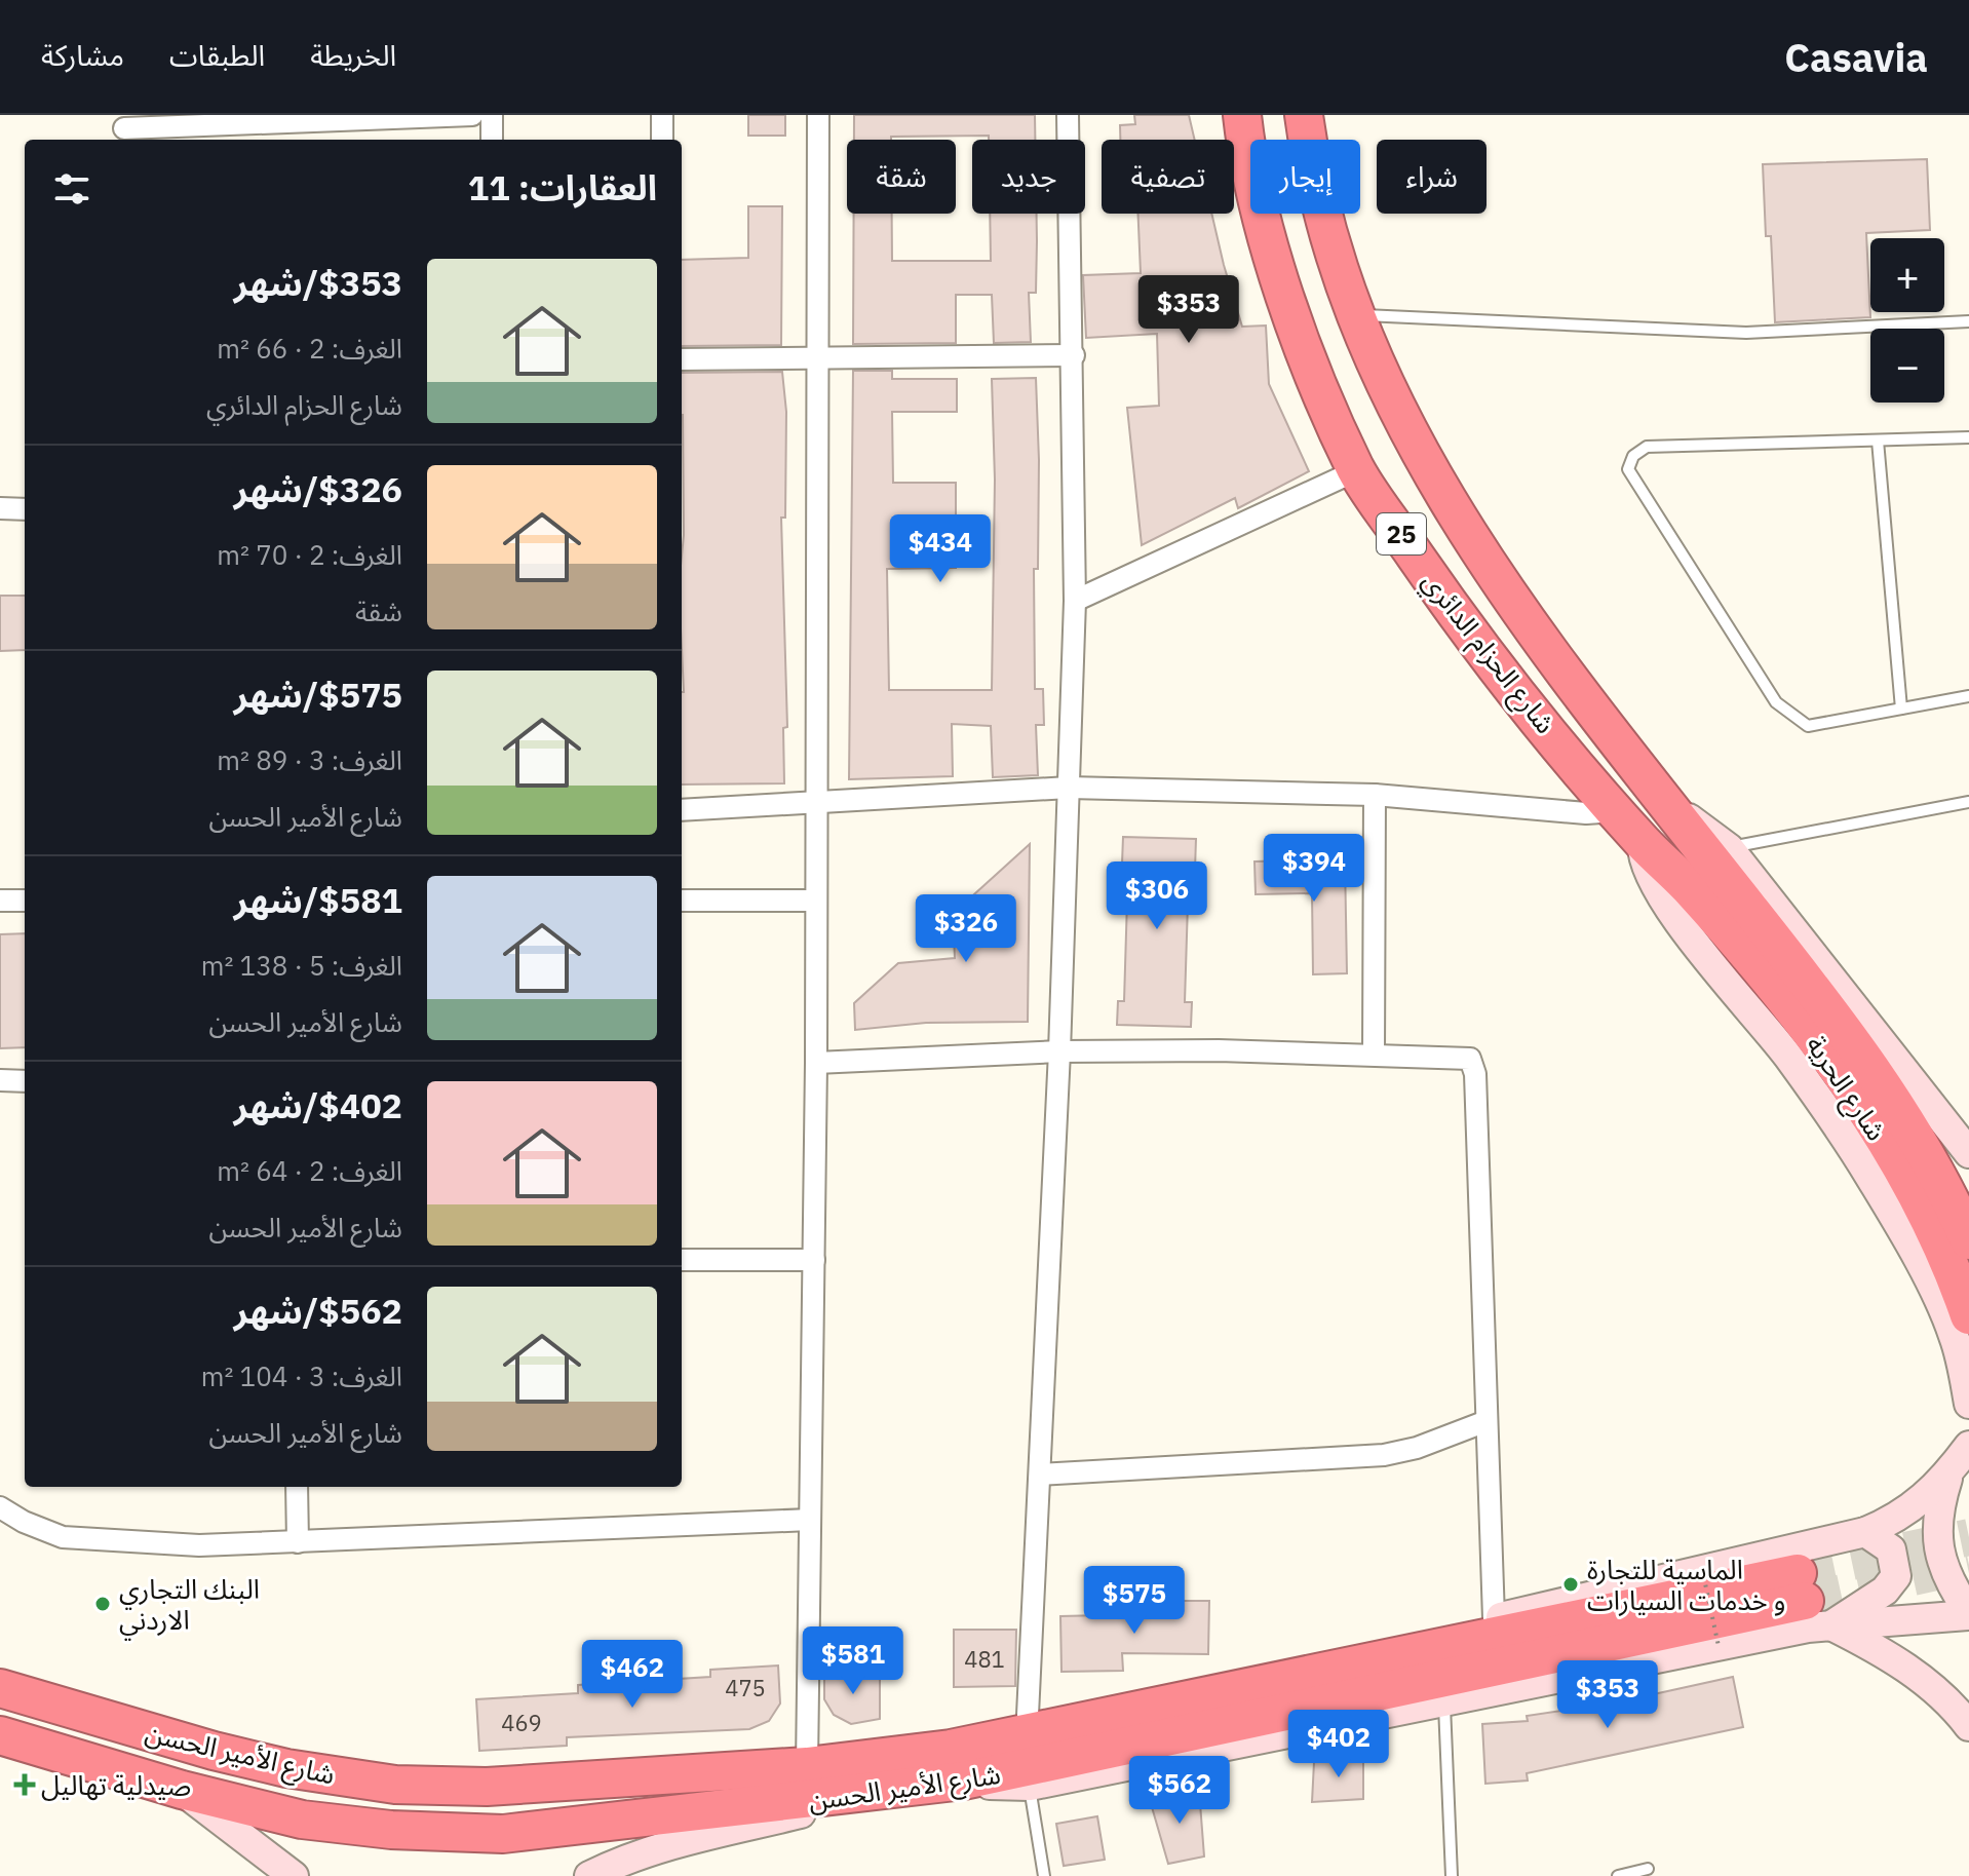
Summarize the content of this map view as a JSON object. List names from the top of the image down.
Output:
{
  "streets": {
    "highway": [
      "25",
      "شارع الحزام الدائري",
      "شارع الحرية",
      "شارع الأمير الحسن"
    ]
  },
  "crossings": [
    ["25", "شارع الحزام الدائري"],
    ["25", "شارع الحرية"],
    ["شارع الحزام الدائري", "شارع الحرية"]
  ],
  "places": {
    "other": ["الماسية للتجارة و خدمات السيارات", "البنك التجاري الاردني"],
    "health": ["صيدلية تهاليل"]
  },
  "house_numbers": ["481", "475", "469"],
  "page": {
    "header": "Casavia",
    "nav": ["الخريطة", "الطبقات", "مشاركة"],
    "chip": [
      "شراء",
      "إيجار",
      "تصفية",
      "جديد",
      "شقة"
    ],
    "heading": "العقارات: 11",
    "map_buttons": ["+", "−"],
    "list": [
      {
        "name": "$353/شهر",
        "note": "الغرف: 2 · 66 m² · شارع الحزام الدائري"
      },
      {
        "name": "$326/شهر",
        "note": "الغرف: 2 · 70 m² · شقة"
      },
      {
        "name": "$575/شهر",
        "note": "الغرف: 3 · 89 m² · شارع الأمير الحسن"
      },
      {
        "name": "$581/شهر",
        "note": "الغرف: 5 · 138 m² · شارع الأمير الحسن"
      },
      {
        "name": "$402/شهر",
        "note": "الغرف: 2 · 64 m² · شارع الأمير الحسن"
      },
      {
        "name": "$562/شهر",
        "note": "الغرف: 3 · 104 m² · شارع الأمير الحسن"
      }
    ],
    "price": [
      "$353",
      "$434",
      "$394",
      "$306",
      "$326",
      "$575",
      "$581",
      "$462",
      "$353",
      "$402",
      "$562"
    ]
  }
}
